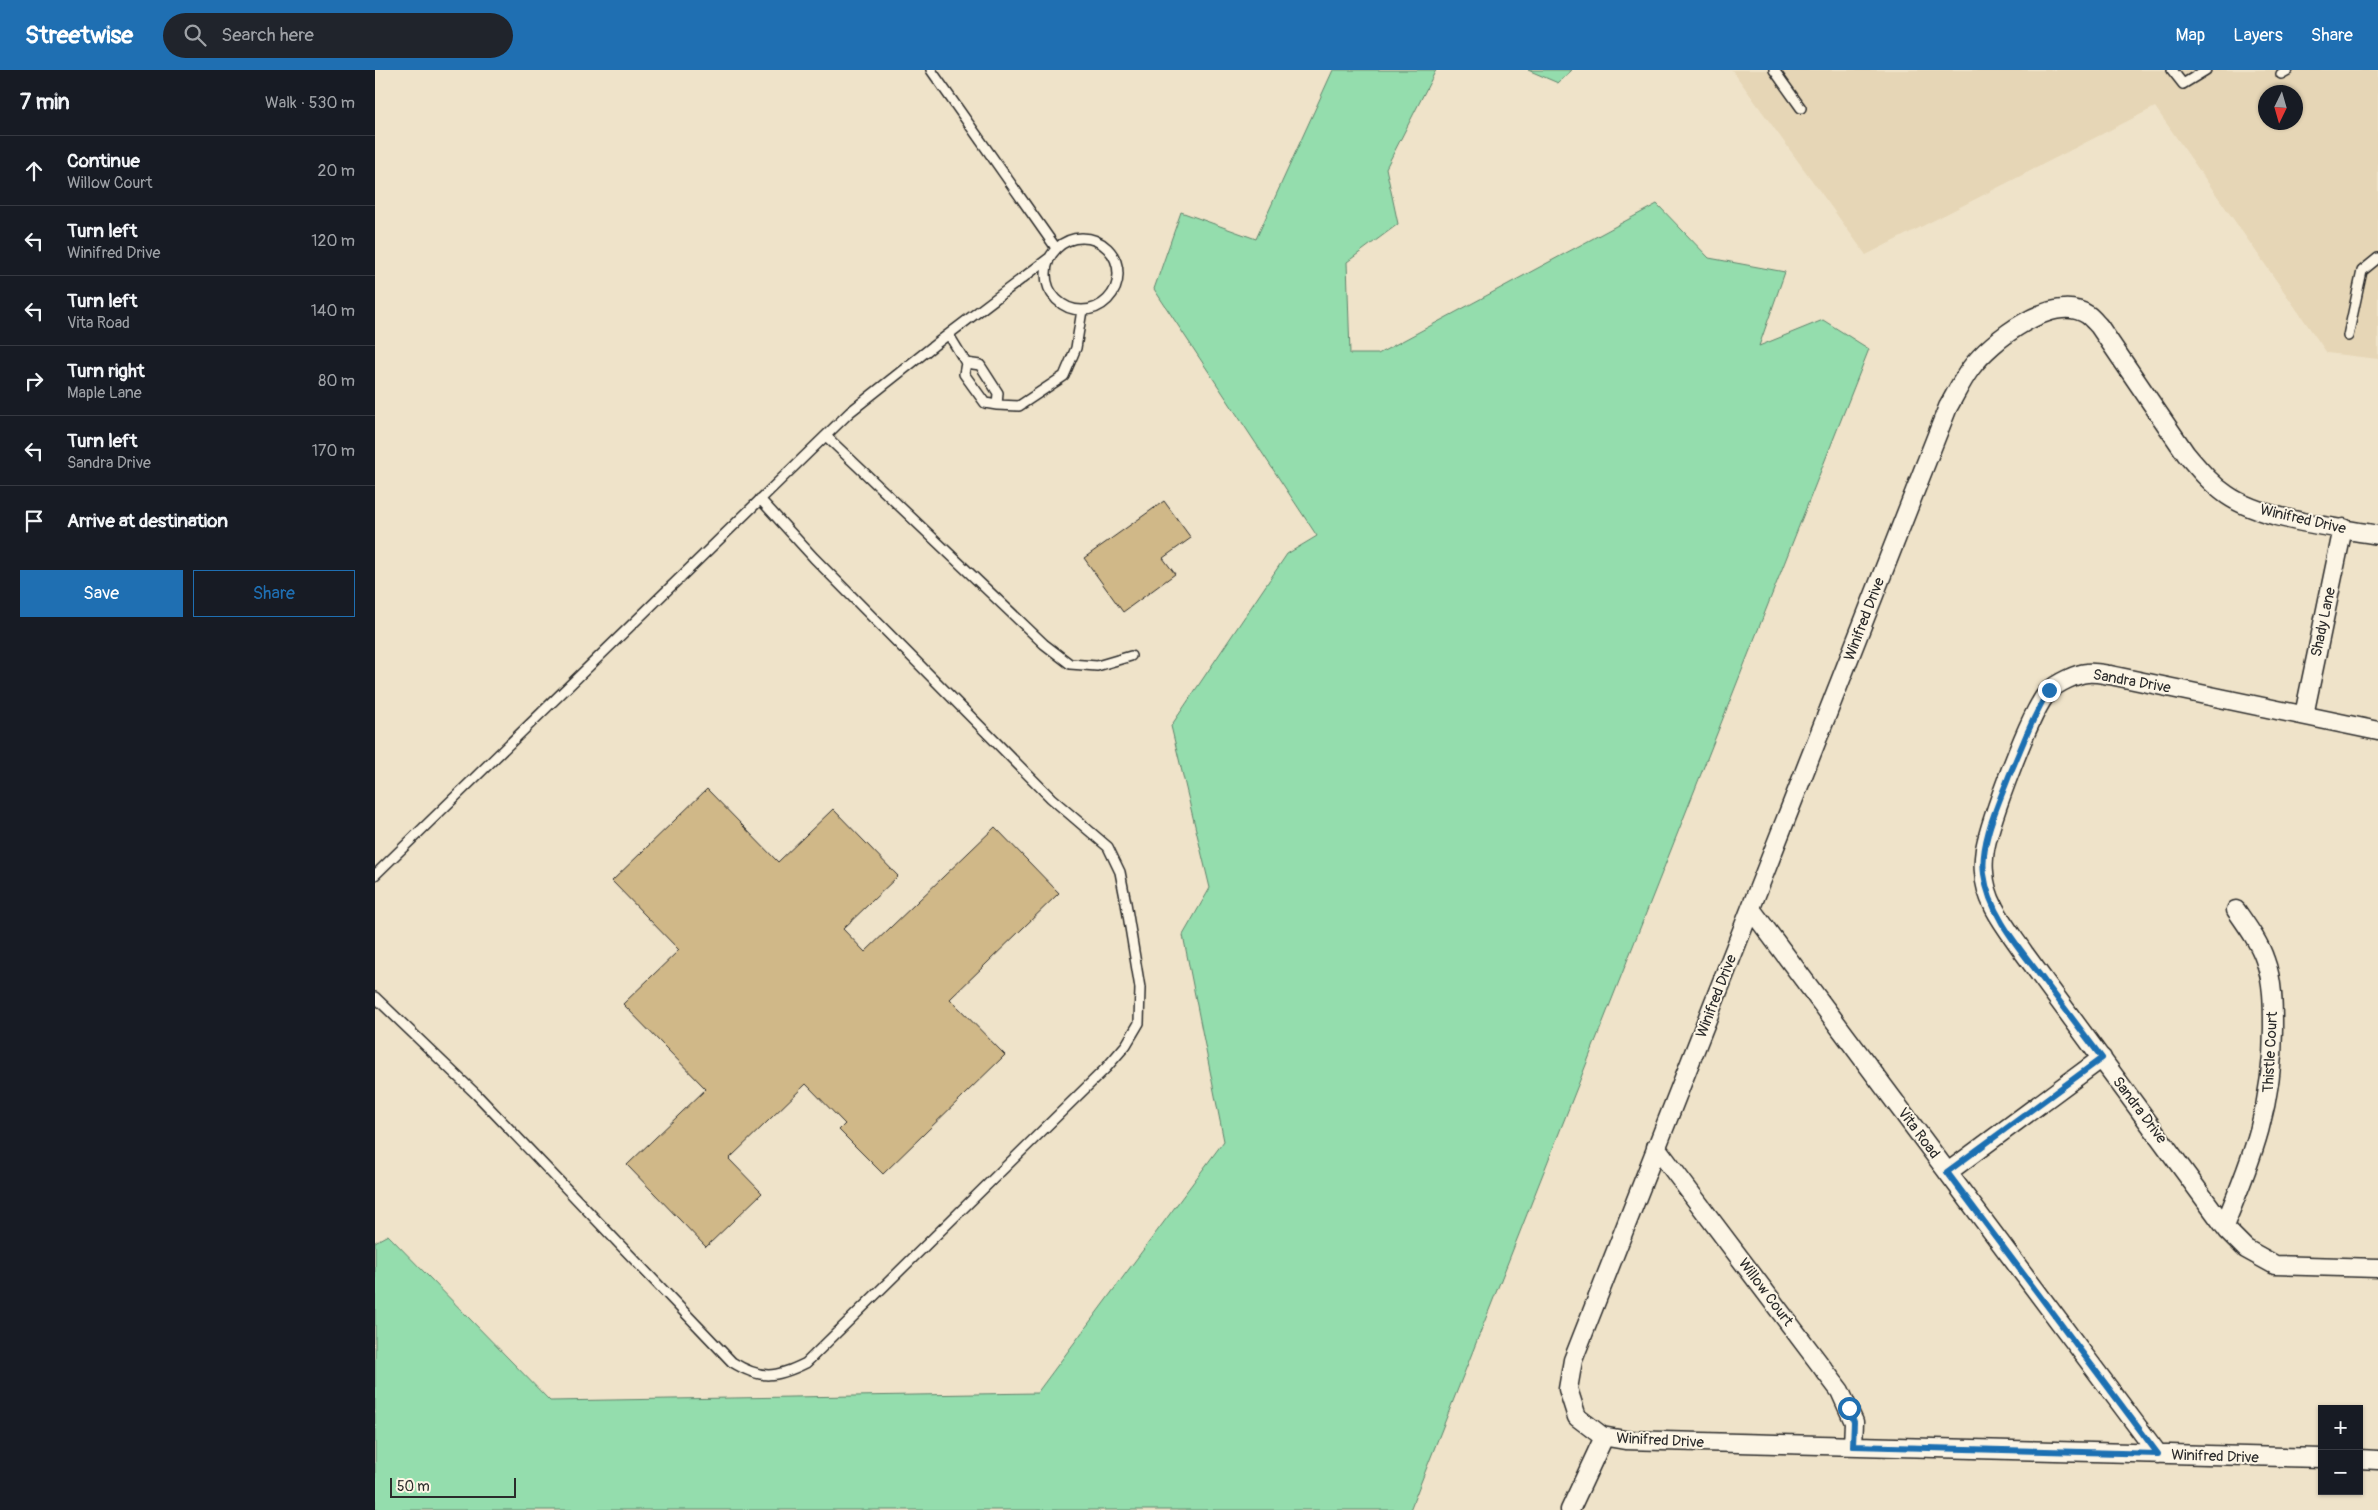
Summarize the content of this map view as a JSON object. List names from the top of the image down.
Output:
{
  "streets": {
    "street": [
      "Winifred Drive",
      "Shady Lane",
      "Sandra Drive",
      "Thistle Court",
      "Vita Road",
      "Willow Court"
    ]
  },
  "crossings": [
    ["Winifred Drive", "Shady Lane"],
    ["Winifred Drive", "Vita Road"],
    ["Winifred Drive", "Willow Court"],
    ["Shady Lane", "Sandra Drive"],
    ["Sandra Drive", "Thistle Court"]
  ],
  "scale_bar": "50 m",
  "north": "bottom",
  "page": {
    "header": "Streetwise",
    "search": "Search here",
    "nav": ["Map", "Layers", "Share"],
    "heading": ["7 min", "Walk · 530 m"],
    "list": [
      ["Continue", "Willow Court", "20 m"],
      ["Turn left", "Winifred Drive", "120 m"],
      ["Turn left", "Vita Road", "140 m"],
      ["Turn right", "Maple Lane", "80 m"],
      ["Turn left", "Sandra Drive", "170 m"],
      "Arrive at destination"
    ],
    "buttons": ["Save", "Share"],
    "map_buttons": ["+", "−"],
    "scale": "50 m"
  }
}
